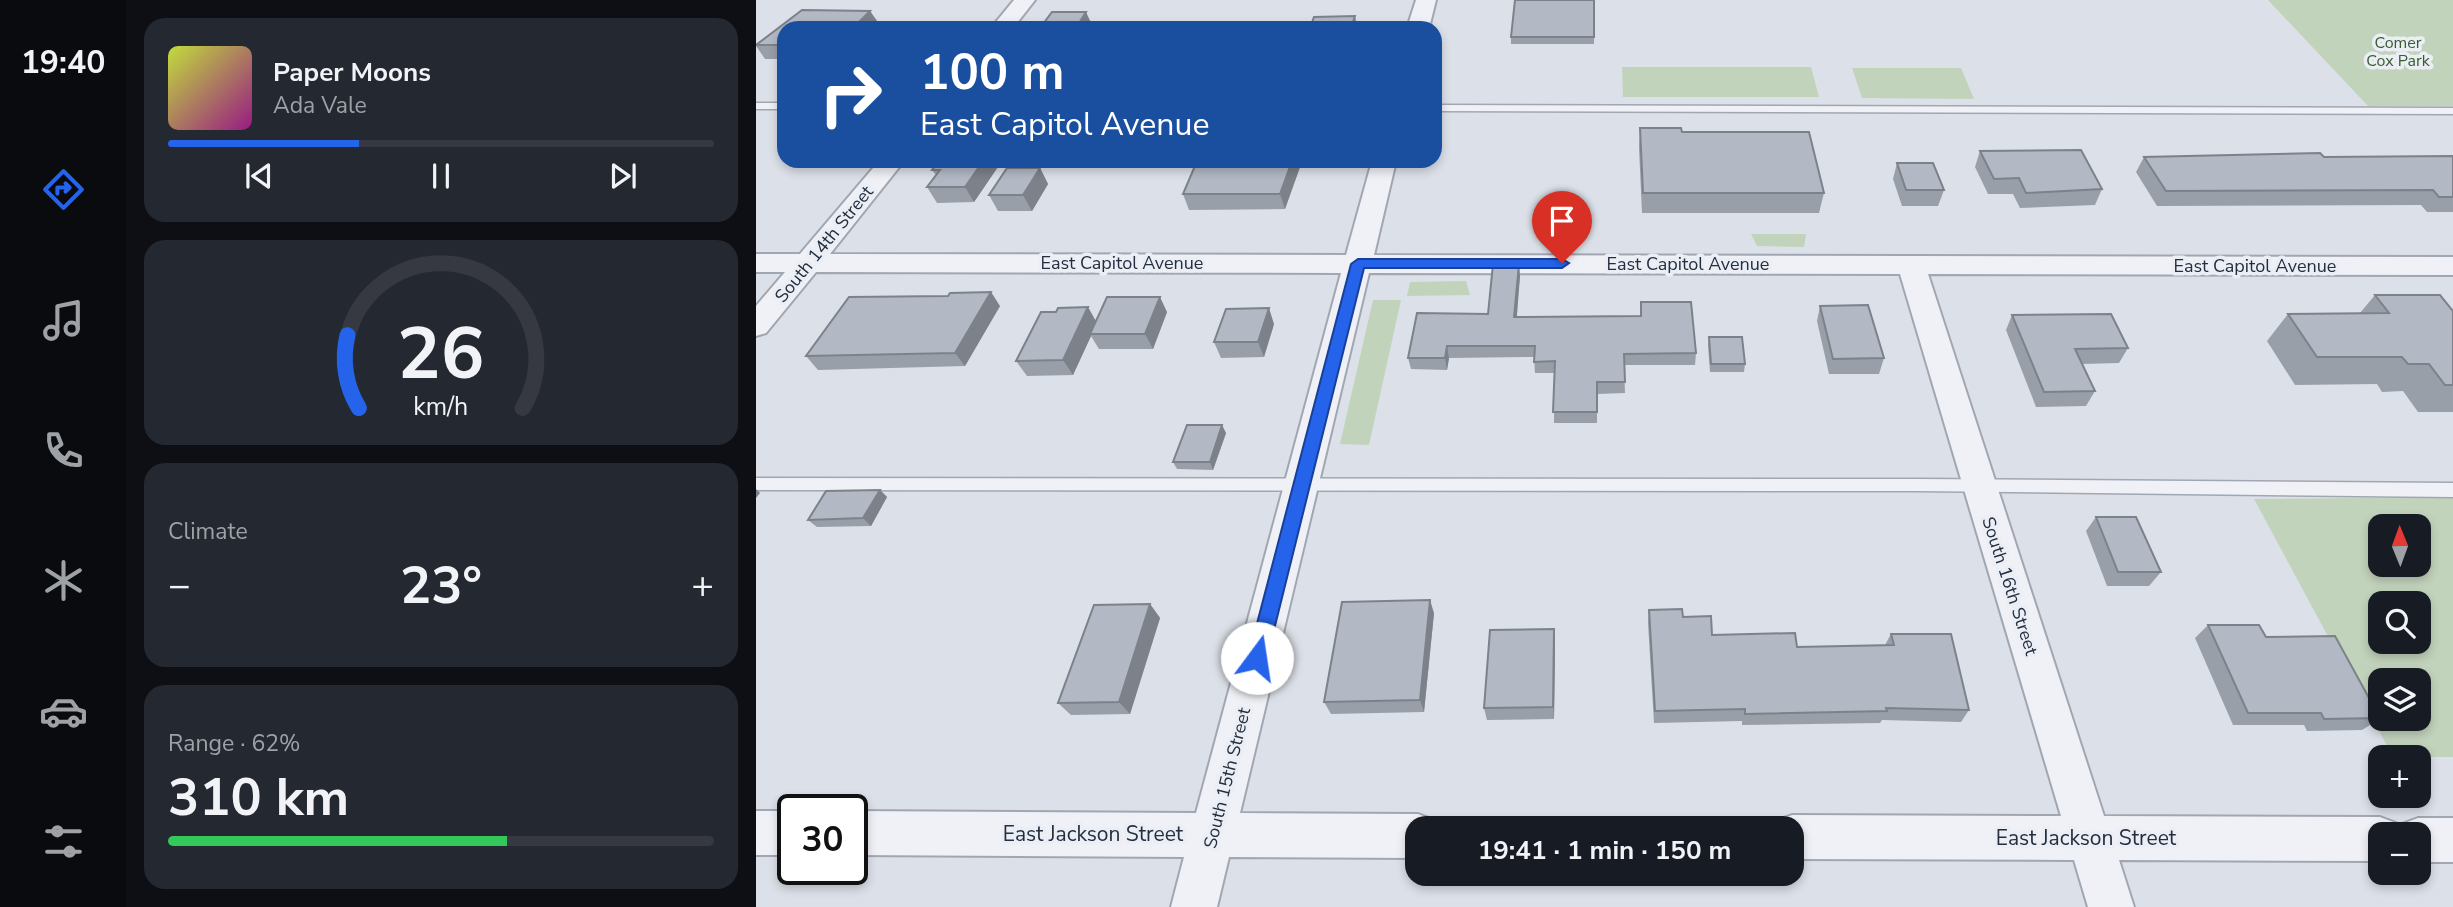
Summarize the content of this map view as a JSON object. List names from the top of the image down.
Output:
{
  "streets": {
    "street": [
      "South 14th Street",
      "East Capitol Avenue",
      "South 16th Street",
      "South 15th Street",
      "East Jackson Street"
    ]
  },
  "crossings": [
    ["South 14th Street", "East Capitol Avenue"],
    ["East Capitol Avenue", "South 16th Street"],
    ["East Capitol Avenue", "South 15th Street"],
    ["South 16th Street", "East Jackson Street"],
    ["South 15th Street", "East Jackson Street"]
  ],
  "parks": ["Comer Cox Park"],
  "north": "top",
  "page": {
    "tabs": "19:40",
    "turn": ["100 m", "East Capitol Avenue"],
    "song": ["Paper Moons", "Ada Vale"],
    "tile": [
      "Climate",
      ["Range · 62%", "310 km"]
    ],
    "map_buttons": ["+", "−"],
    "heat": ["−", "23°", "+"],
    "limit": "30",
    "trip": "19:41 · 1 min · 150 m",
    "gauge": ["26", "km/h"]
  }
}
